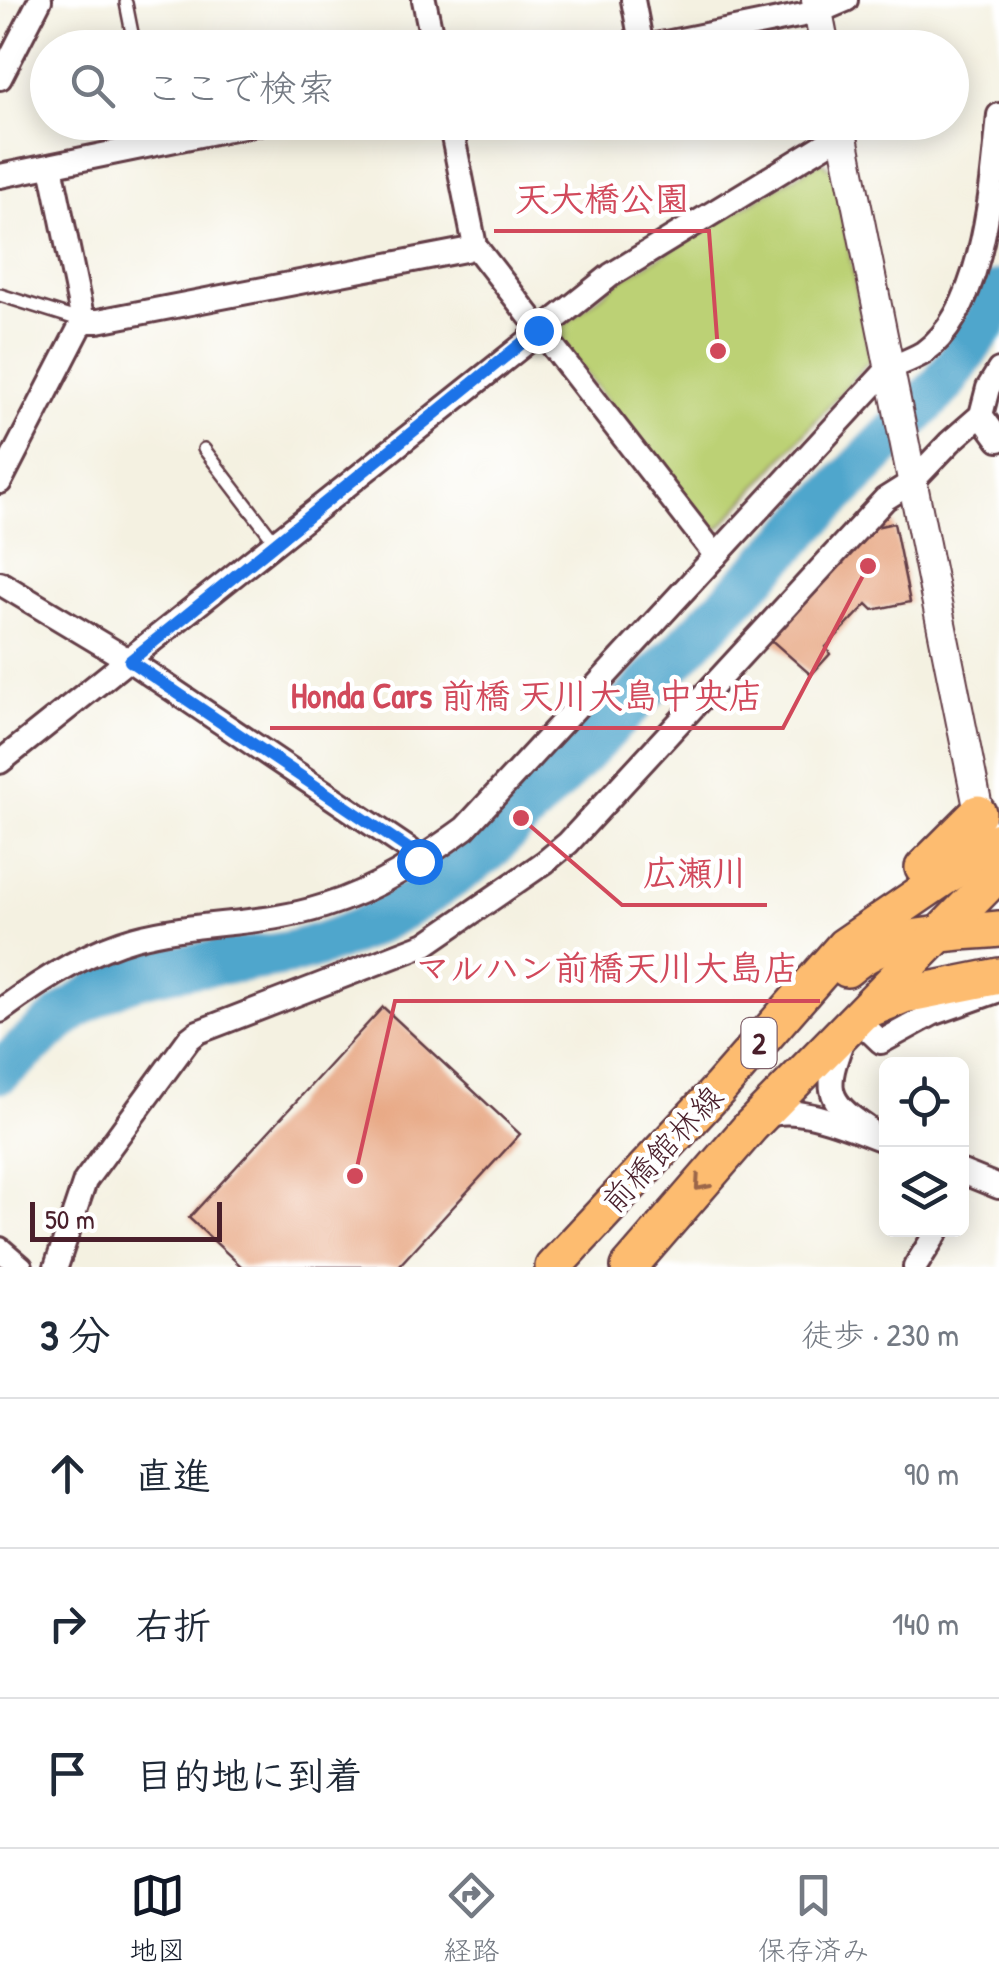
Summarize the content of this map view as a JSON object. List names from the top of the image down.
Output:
{
  "streets": {
    "main road": ["2", "前橋館林線"]
  },
  "places": [
    "天大橋公園",
    "Honda Cars 前橋 天川大島中央店",
    "広瀬川",
    "マルハン前橋天川大島店"
  ],
  "scale_bar": "50 m",
  "page": {
    "search": "ここで検索",
    "scale": "50 m",
    "heading": ["3 分", "徒歩 · 230 m"],
    "list": [
      ["直進", "90 m"],
      ["右折", "140 m"],
      "目的地に到着"
    ],
    "nav": ["地図", "経路", "保存済み"]
  }
}
